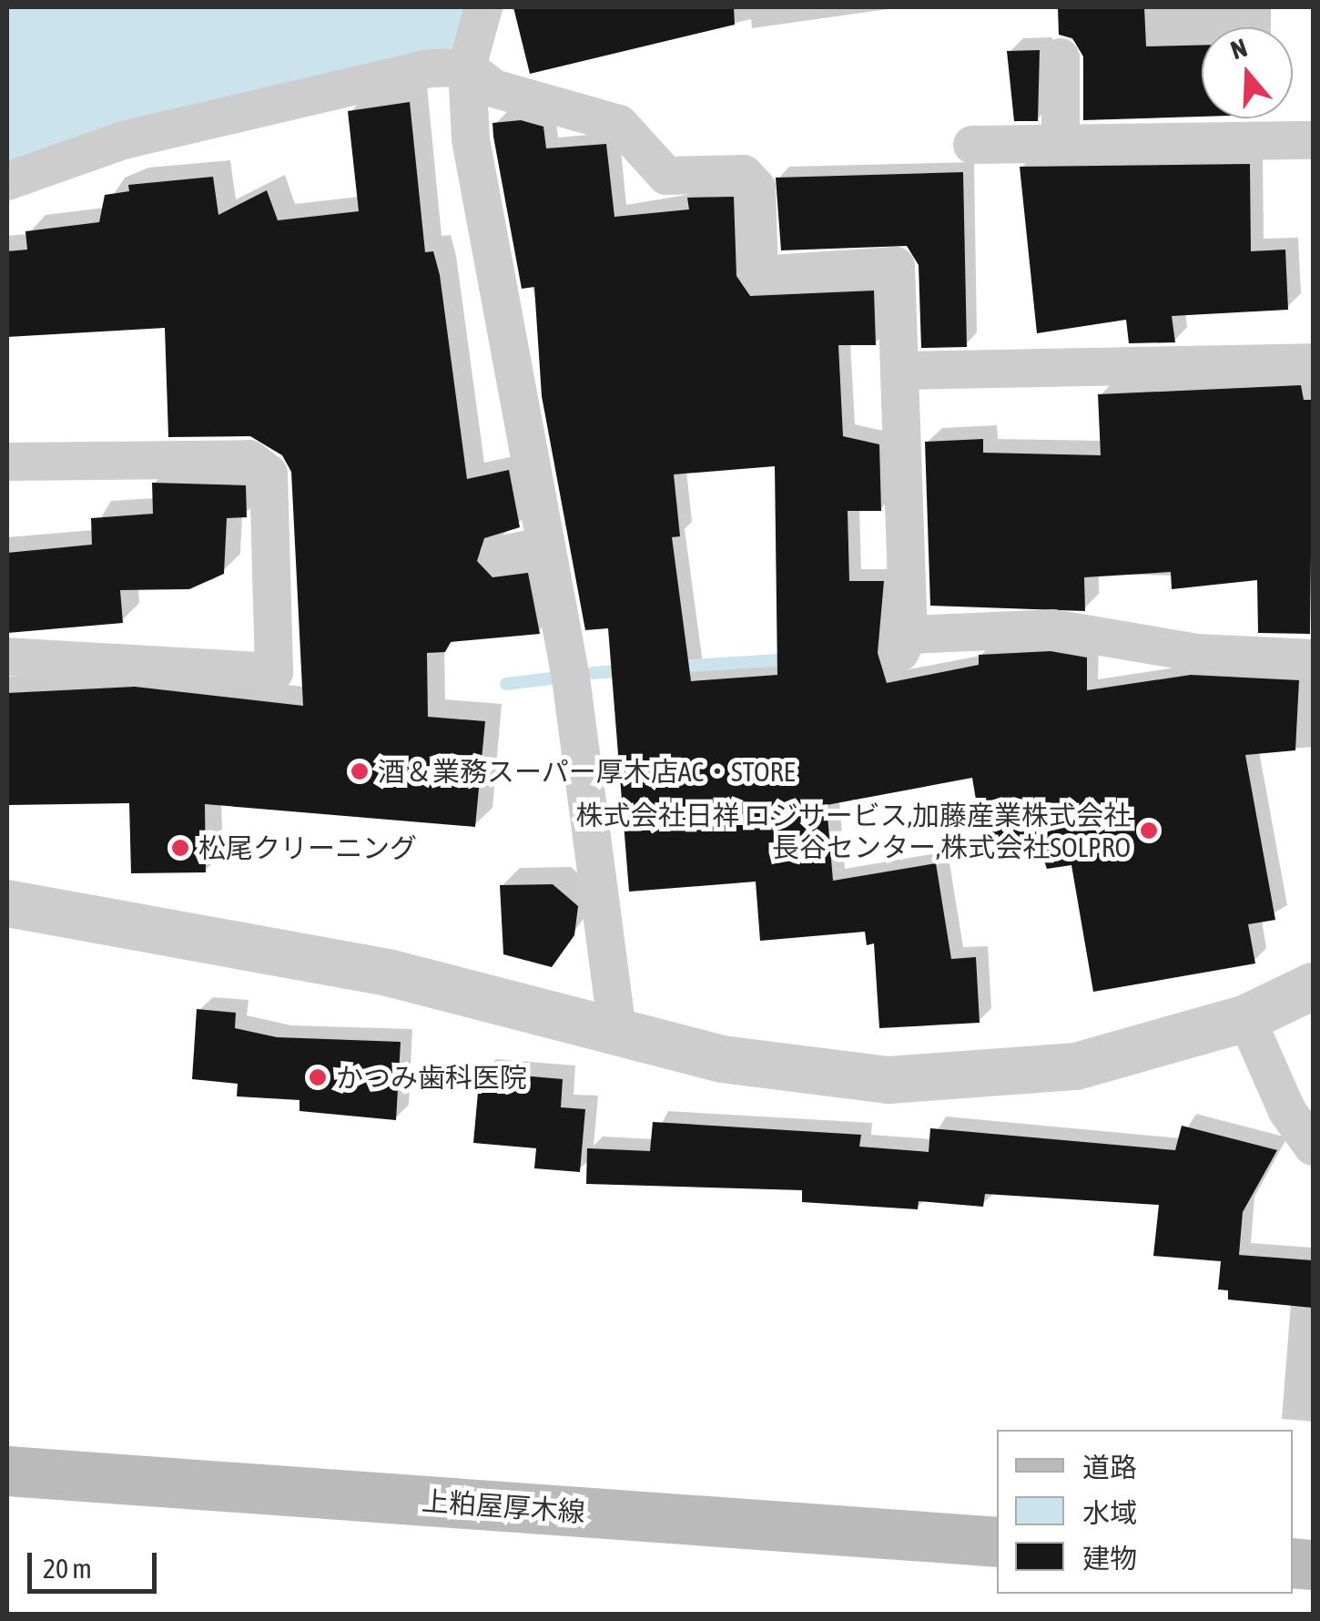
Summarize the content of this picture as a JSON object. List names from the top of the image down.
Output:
{
  "streets": {
    "main road": ["上粕屋厚木線"]
  },
  "places": [
    "酒＆業務スーパー厚木店AC・STORE",
    "株式会社日祥 ロジサービス,加藤産業株式会社 長谷センター,株式会社SOLPRO",
    "松尾クリーニング",
    "かつみ歯科医院"
  ],
  "legend": ["道路", "水域", "建物"],
  "scale_bar": "20 m",
  "north": "top"
}
